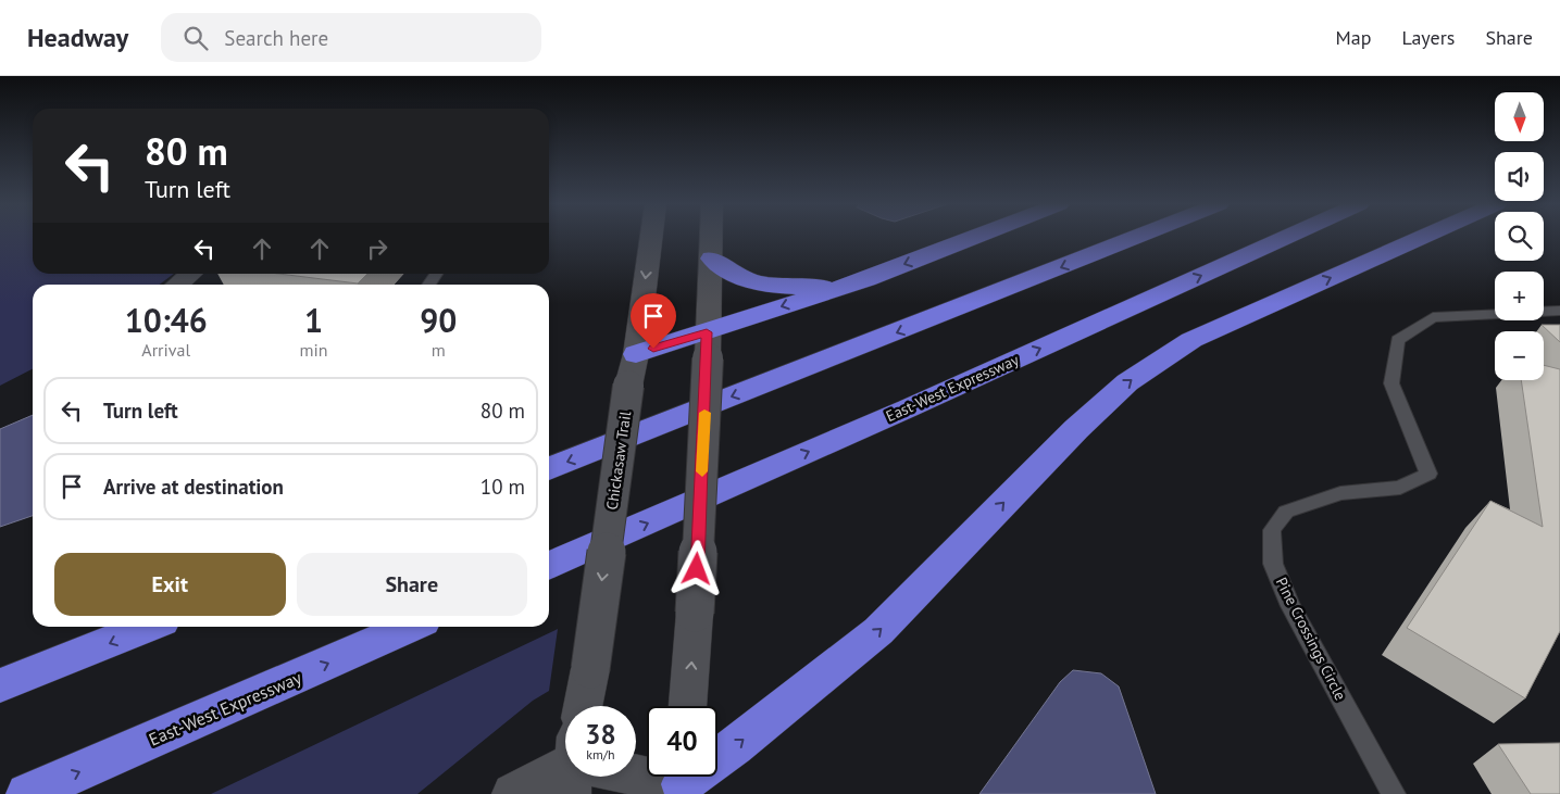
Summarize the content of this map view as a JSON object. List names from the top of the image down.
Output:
{
  "streets": {
    "highway": ["East-West Expressway"],
    "street": ["Chickasaw Trail"],
    "lane": ["Pine Crossings Circle"]
  },
  "north": "bottom",
  "page": {
    "header": "Headway",
    "search": "Search here",
    "nav": ["Map", "Layers", "Share"],
    "map_buttons": ["+", "−"],
    "turn": ["80 m", "Turn left"],
    "eta": [
      "10:46",
      "Arrival",
      "1",
      "min",
      "90",
      "m"
    ],
    "list": [
      {
        "name": "Turn left",
        "value": "80 m"
      },
      {
        "name": "Arrive at destination",
        "value": "10 m"
      }
    ],
    "buttons": ["Exit", "Share"],
    "speed": "38 km/h",
    "limit": "40"
  }
}
